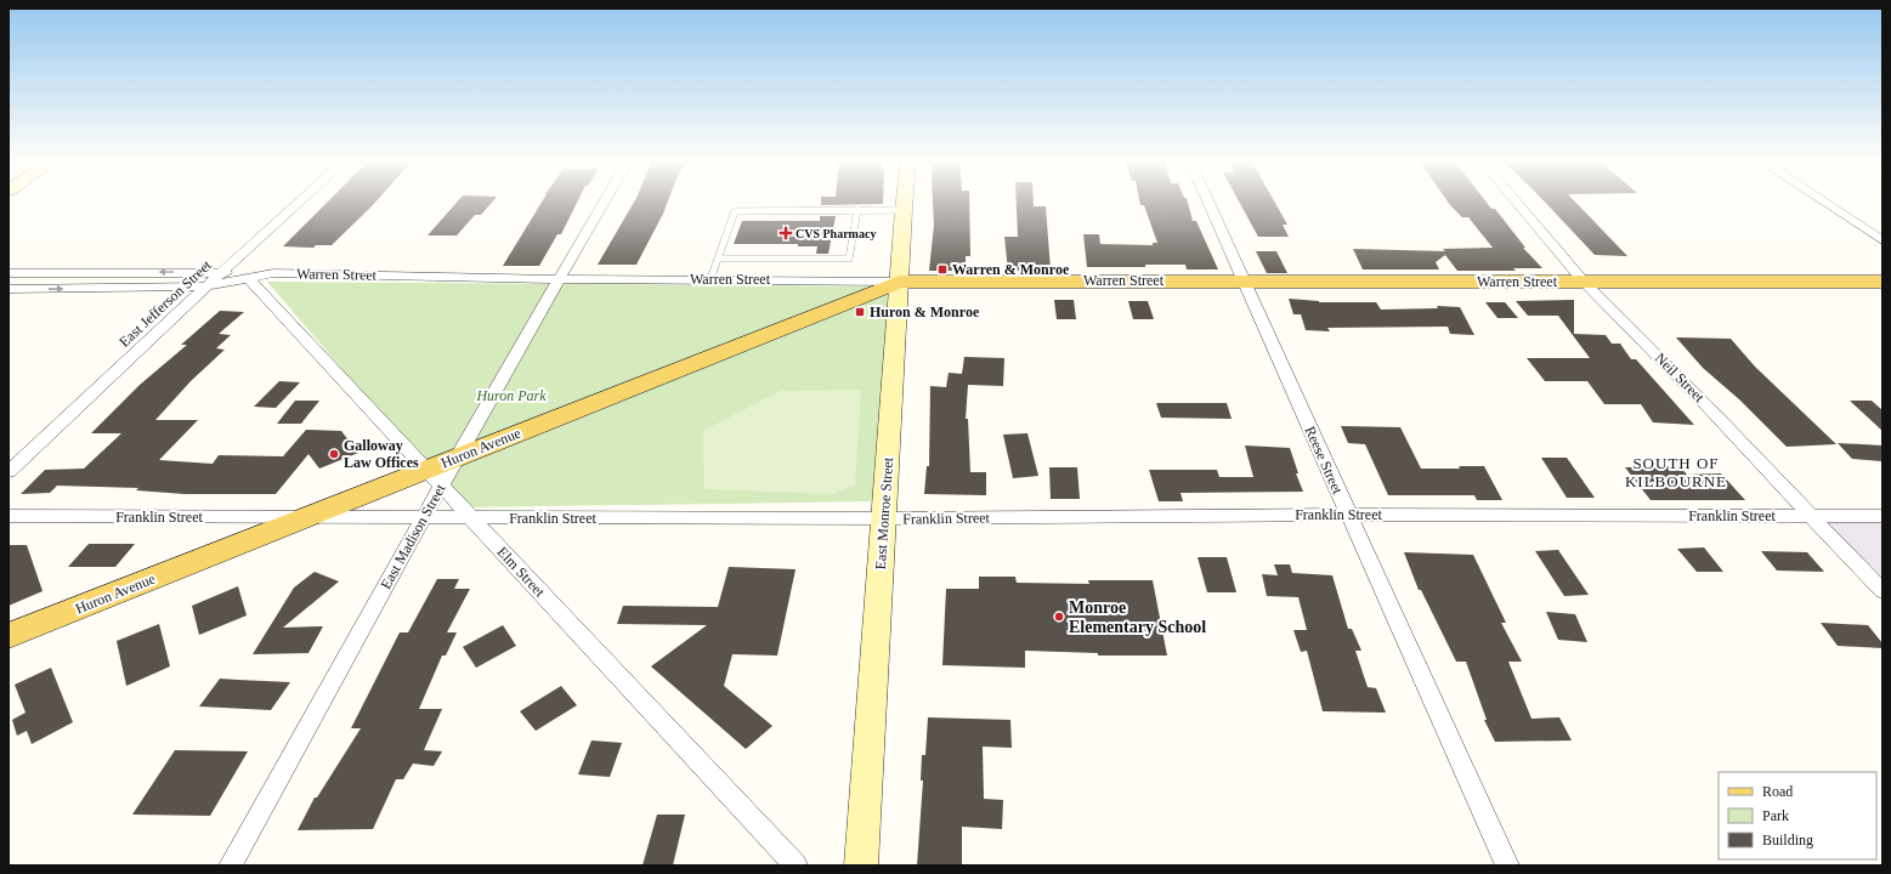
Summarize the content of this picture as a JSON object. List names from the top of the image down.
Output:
{
  "streets": {
    "main road": ["Warren Street", "Huron Avenue", "East Monroe Street"],
    "street": [
      "East Jefferson Street",
      "Neil Street",
      "Reese Street",
      "Franklin Street",
      "East Madison Street",
      "Elm Street"
    ]
  },
  "crossings": [
    ["Warren Street", "East Jefferson Street"],
    ["Warren Street", "Neil Street"],
    ["Warren Street", "Huron Avenue"],
    ["Warren Street", "Reese Street"],
    ["Warren Street", "East Monroe Street"],
    ["Warren Street", "Elm Street"],
    ["Neil Street", "Franklin Street"],
    ["Huron Avenue", "East Monroe Street"],
    ["Huron Avenue", "Franklin Street"],
    ["Huron Avenue", "East Madison Street"],
    ["Huron Avenue", "Elm Street"],
    ["Reese Street", "Franklin Street"],
    ["East Monroe Street", "Franklin Street"],
    ["Franklin Street", "East Madison Street"],
    ["Franklin Street", "Elm Street"],
    ["East Madison Street", "Elm Street"]
  ],
  "districts": ["SOUTH OF KILBOURNE"],
  "parks": ["Huron Park"],
  "places": {
    "health": ["CVS Pharmacy"],
    "transit": ["Warren & Monroe", "Huron & Monroe"],
    "other": ["Galloway Law Offices", "Monroe Elementary School"]
  },
  "legend": ["Road", "Park", "Building"]
}
